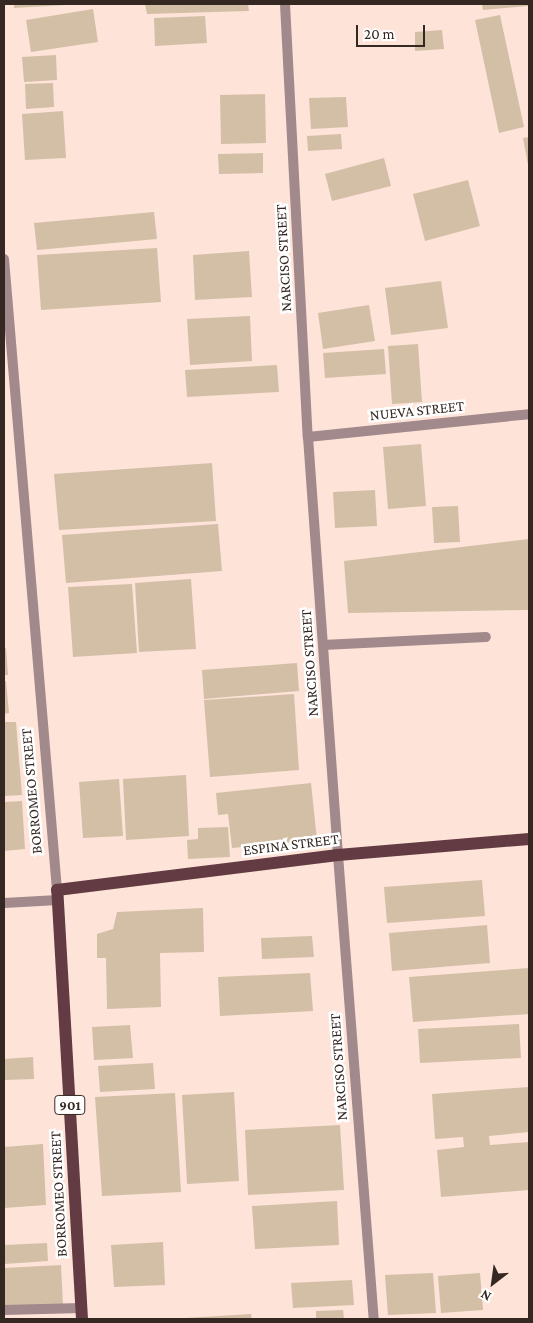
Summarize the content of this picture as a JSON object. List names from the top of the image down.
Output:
{
  "streets": {
    "main road": ["BORROMEO STREET", "ESPINA STREET", "901"],
    "street": ["NARCISO STREET", "NUEVA STREET"]
  },
  "crossings": [
    ["NARCISO STREET", "NUEVA STREET"],
    ["NARCISO STREET", "ESPINA STREET"],
    ["BORROMEO STREET", "ESPINA STREET"]
  ],
  "scale_bar": "20 m",
  "north": "bottom left"
}
